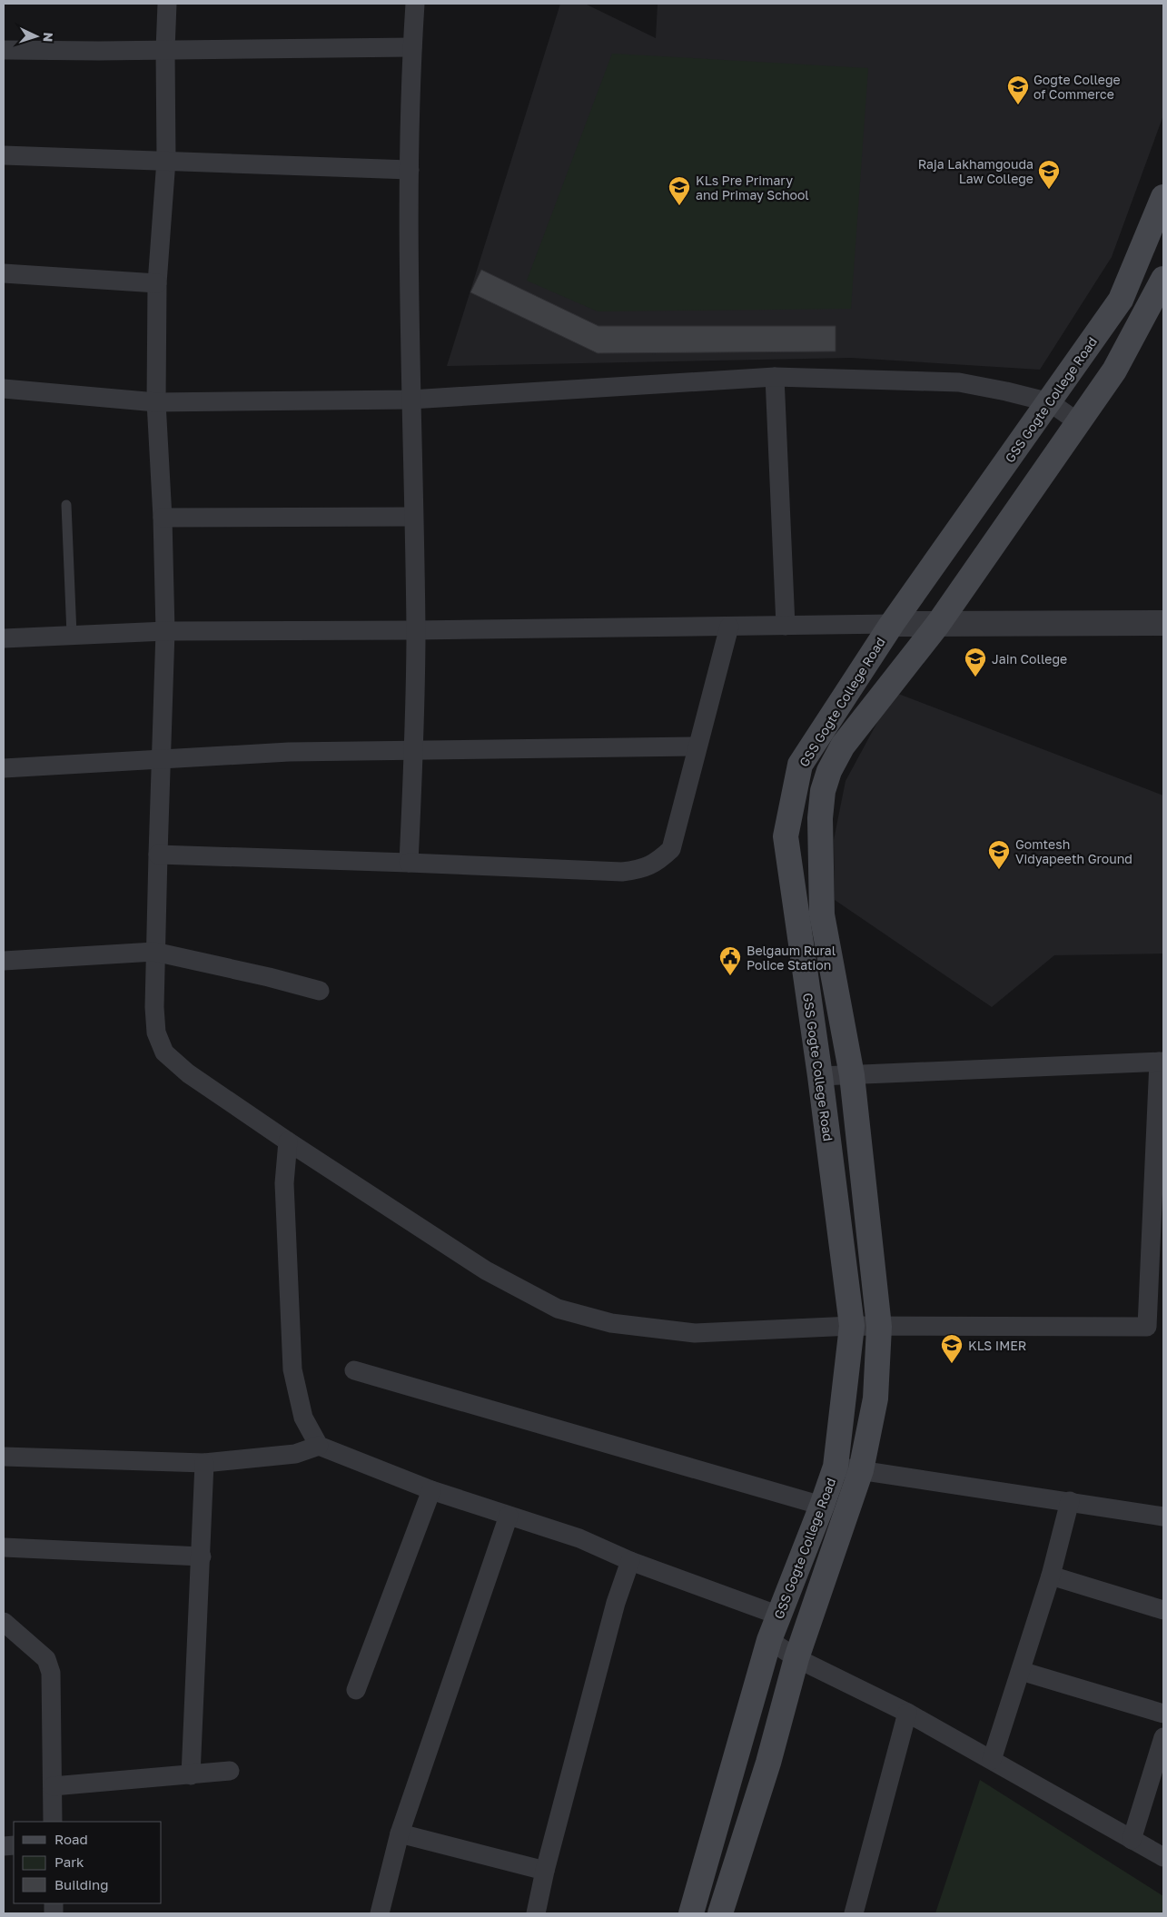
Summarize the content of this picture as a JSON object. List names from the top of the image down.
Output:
{
  "streets": {
    "main road": ["GSS Gogte College Road"]
  },
  "places": {
    "school or university": [
      "Gogte College of Commerce",
      "Raja Lakhamgouda Law College",
      "KLs Pre Primary and Primay School",
      "Jain College",
      "Gomtesh Vidyapeeth Ground",
      "KLS IMER"
    ],
    "public building": ["Belgaum Rural Police Station"]
  },
  "legend": ["Road", "Park", "Building"],
  "north": "right"
}
